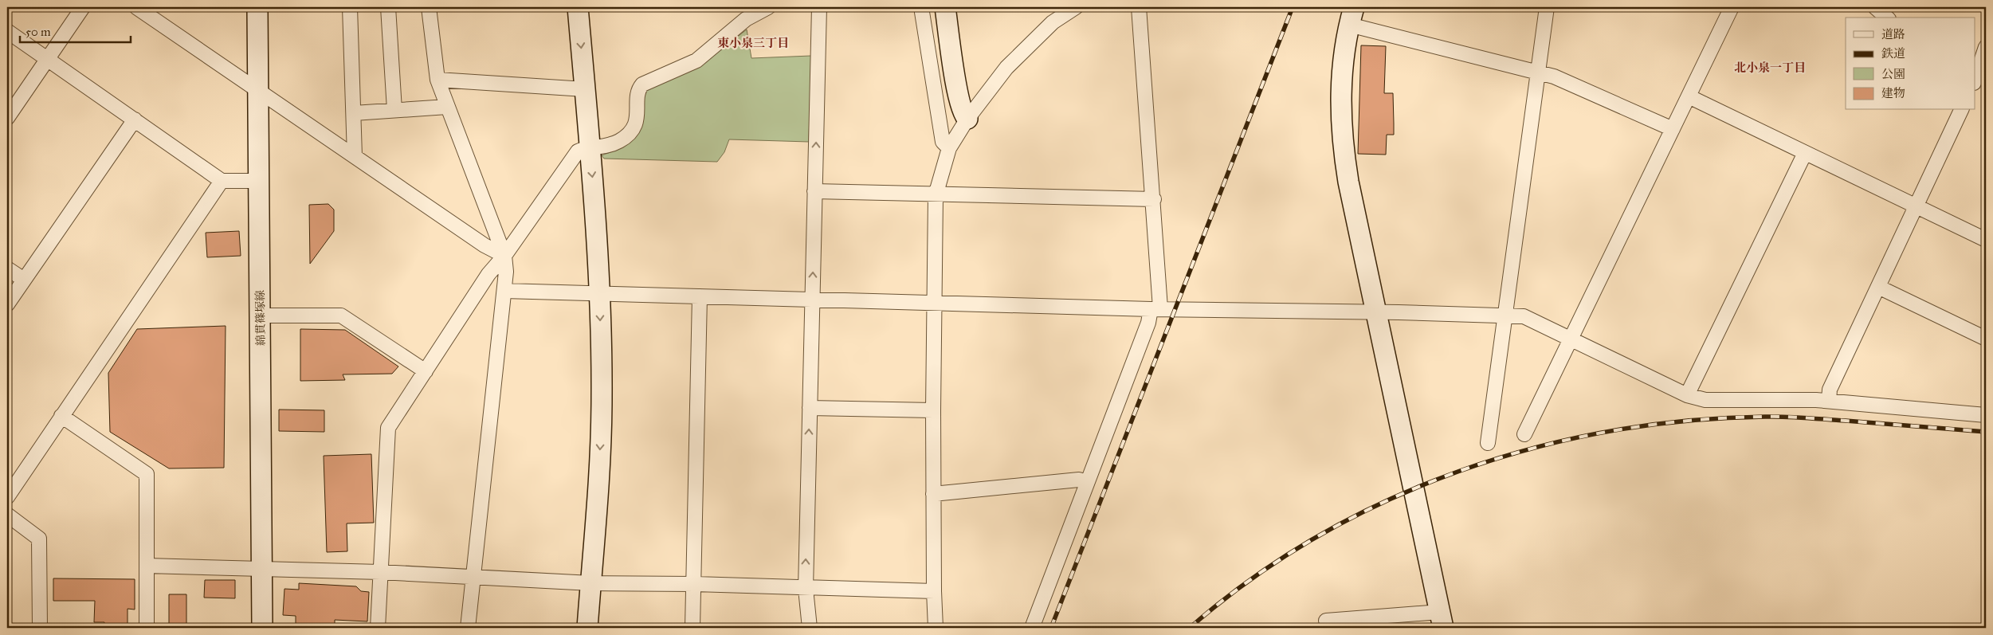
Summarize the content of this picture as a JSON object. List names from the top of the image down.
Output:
{
  "streets": {
    "street": ["綿貫篠塚線"]
  },
  "districts": ["東小泉三丁目", "北小泉一丁目"],
  "legend": [
    "道路",
    "鉄道",
    "公園",
    "建物"
  ],
  "scale_bar": "50 m"
}
